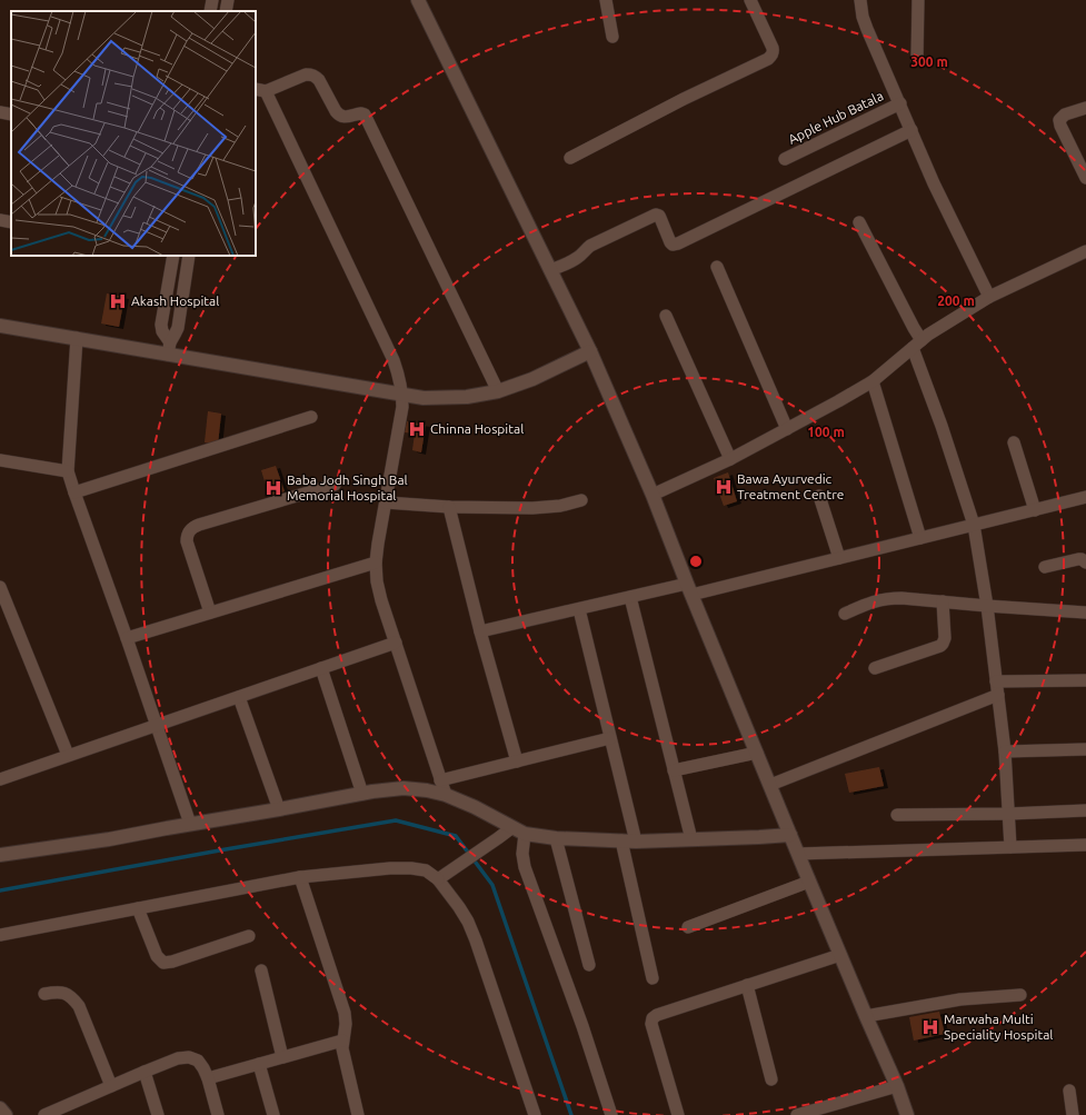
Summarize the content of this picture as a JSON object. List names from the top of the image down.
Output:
{
  "streets": {
    "street": ["Apple Hub Batala"]
  },
  "places": {
    "hospital": [
      "Akash Hospital",
      "Chinna Hospital",
      "Bawa Ayurvedic Treatment Centre",
      "Baba Jodh Singh Bal Memorial Hospital",
      "Marwaha Multi Speciality Hospital"
    ]
  },
  "rings": ["300 m", "200 m", "100 m"]
}
